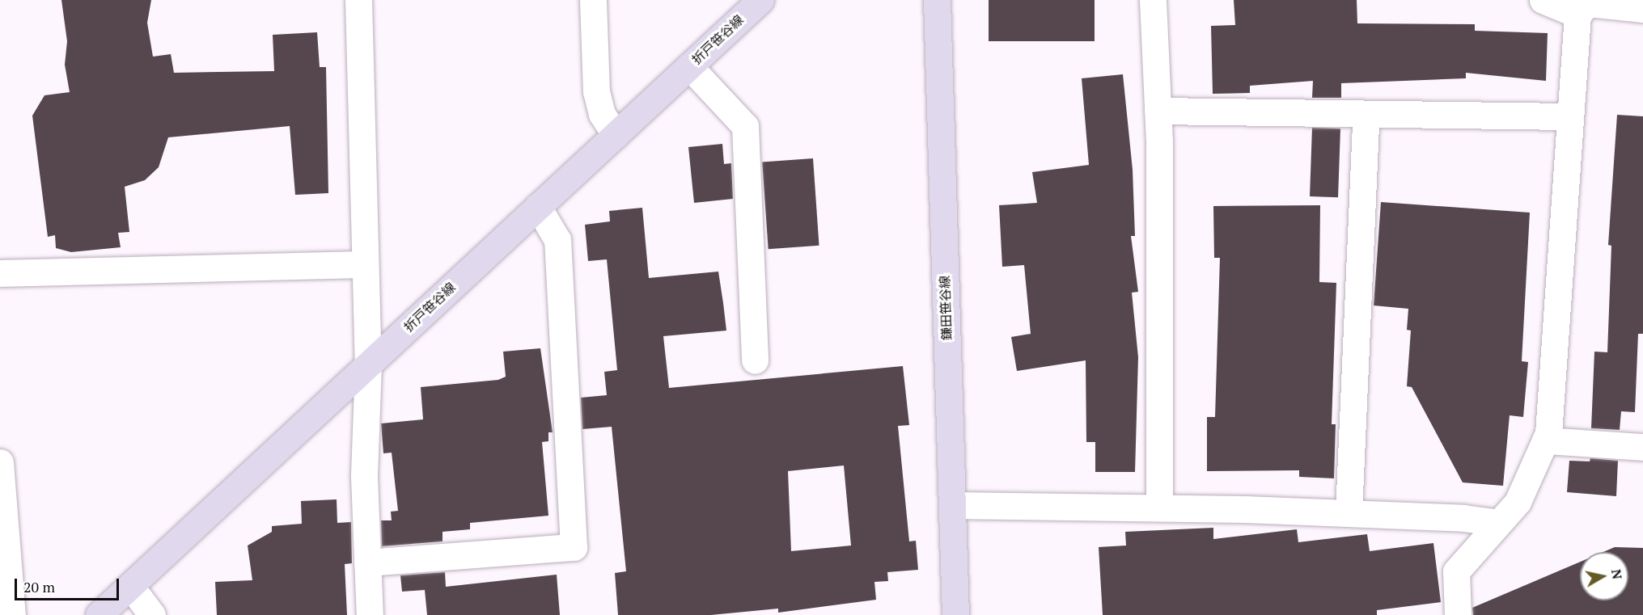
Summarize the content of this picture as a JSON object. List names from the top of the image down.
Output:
{
  "streets": {
    "main road": ["折戸笹谷線", "鎌田笹谷線"]
  },
  "scale_bar": "20 m",
  "north": "right"
}
